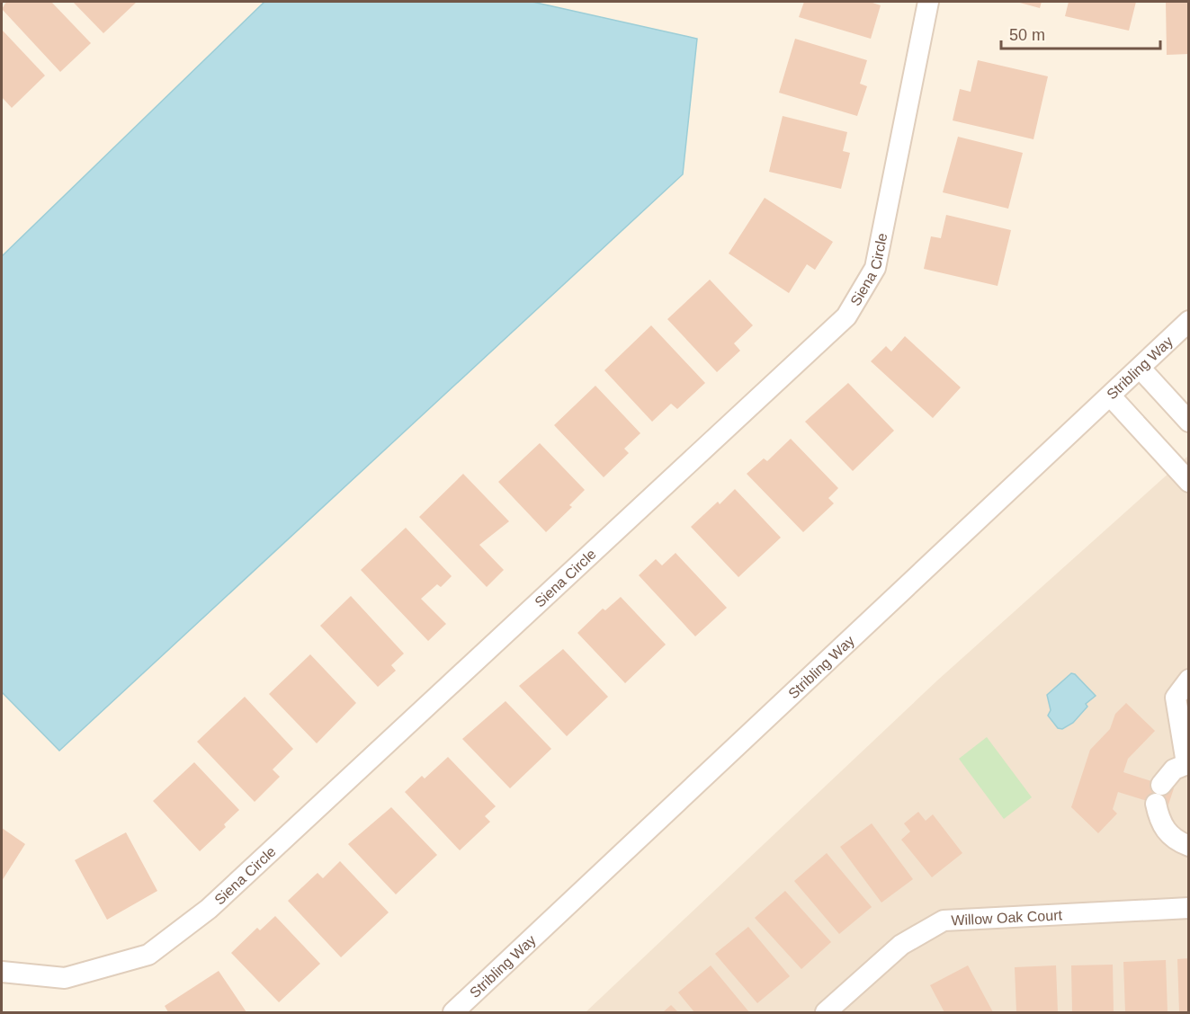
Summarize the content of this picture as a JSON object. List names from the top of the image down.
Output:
{
  "streets": {
    "street": ["Siena Circle", "Stribling Way", "Willow Oak Court"]
  },
  "scale_bar": "50 m"
}
